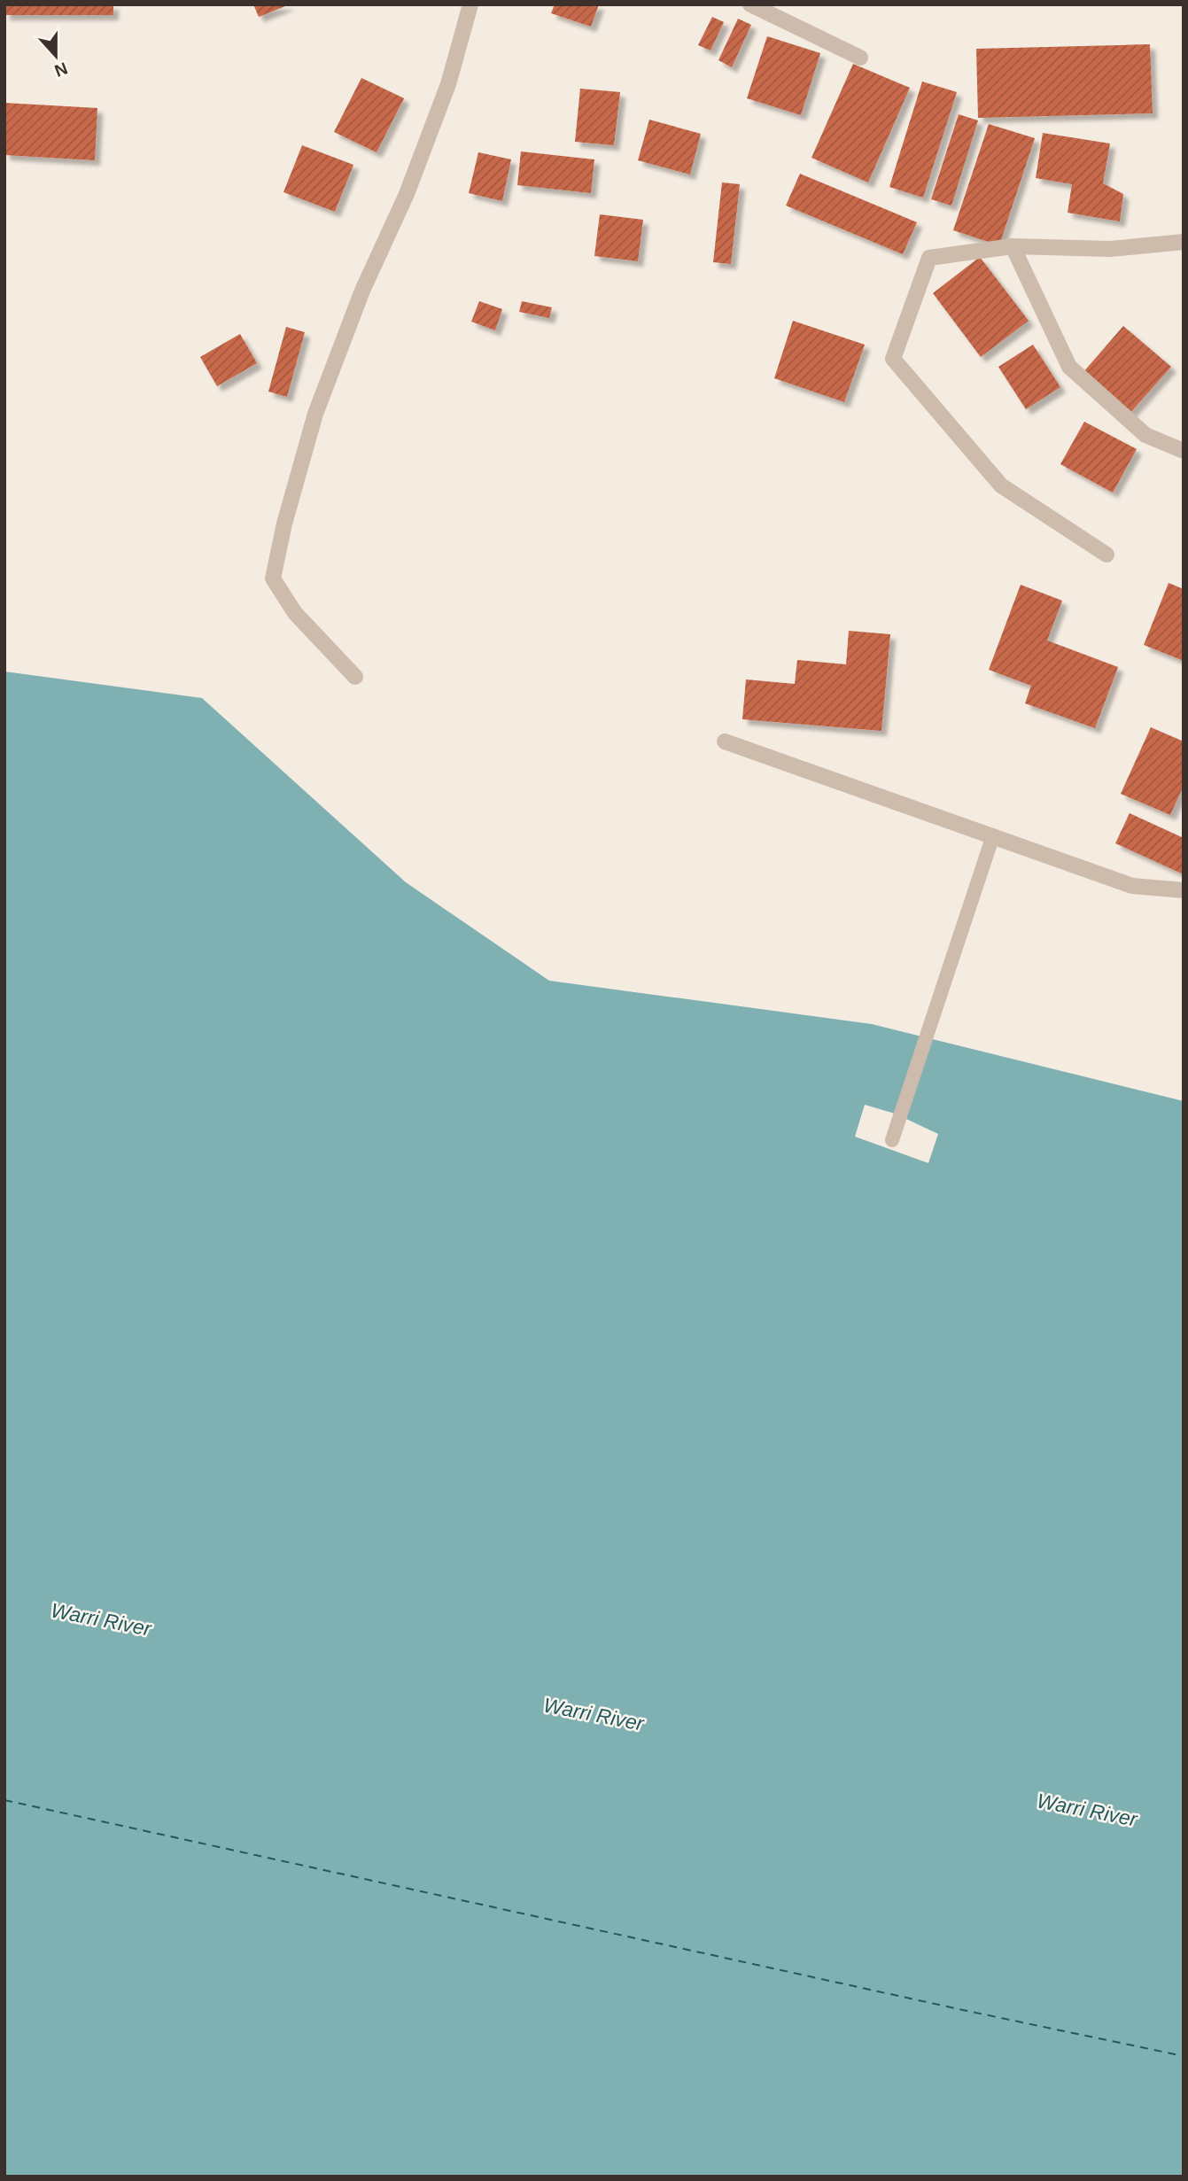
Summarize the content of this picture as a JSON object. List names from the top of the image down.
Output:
{
  "water": ["Warri River"],
  "north": "bottom"
}
